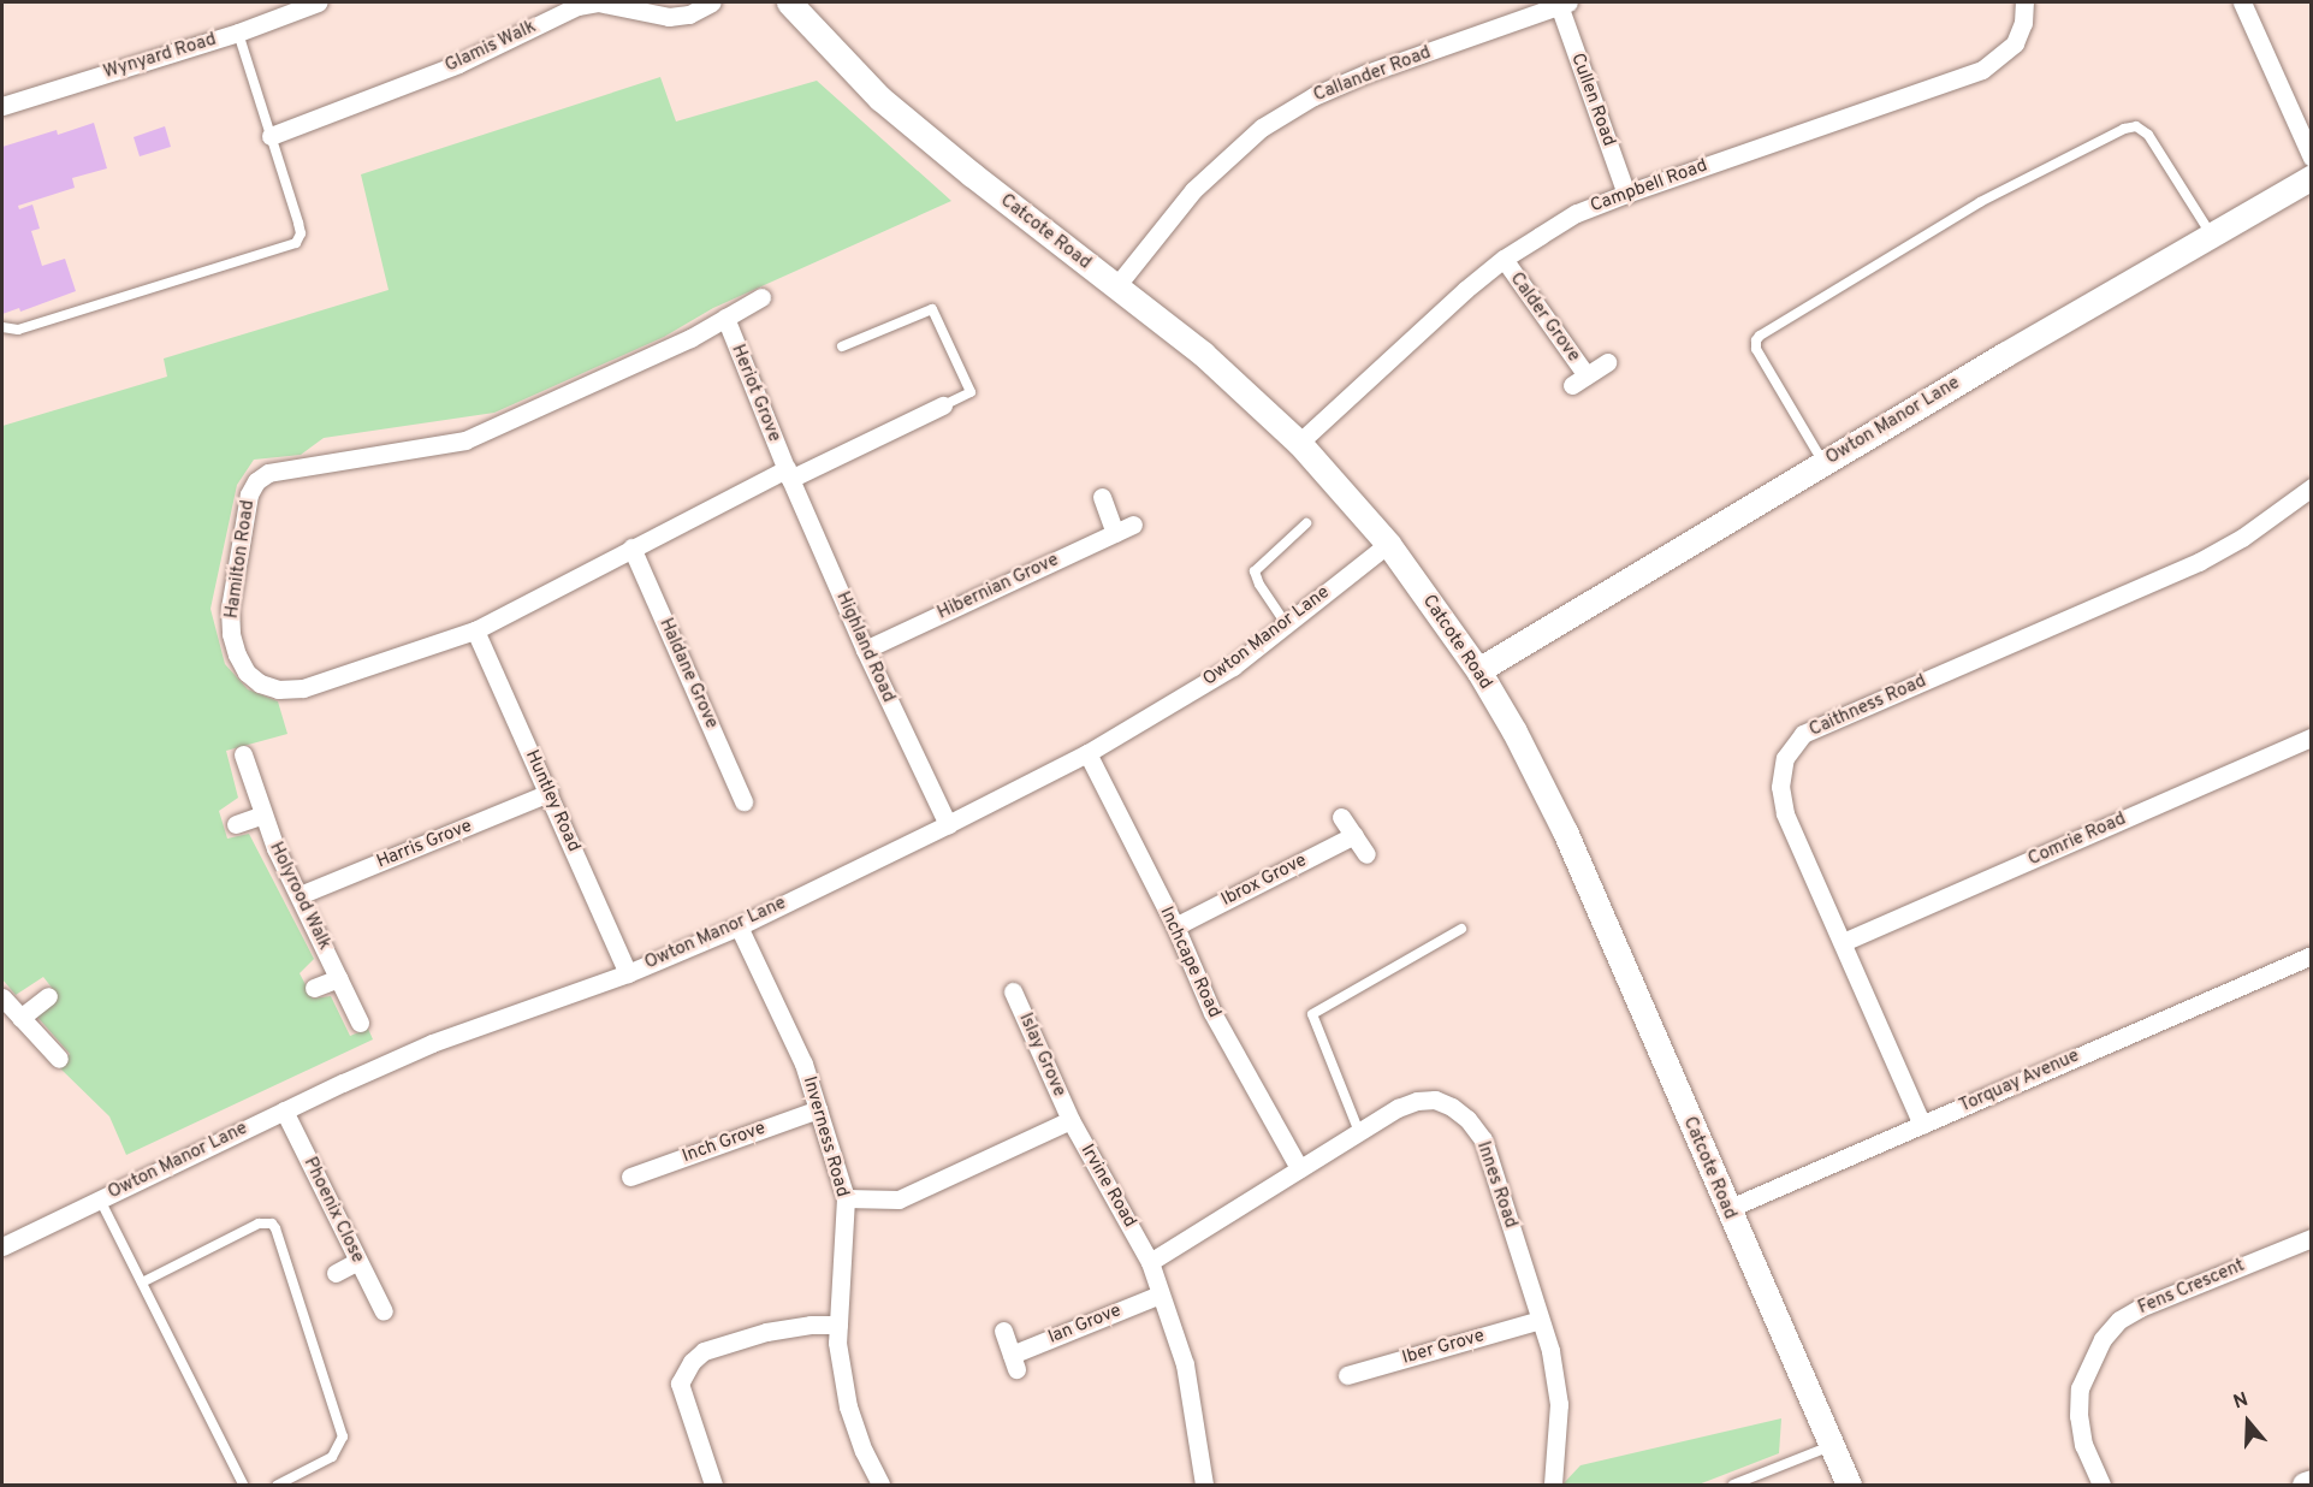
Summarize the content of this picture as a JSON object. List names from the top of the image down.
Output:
{
  "streets": {
    "street": [
      "Glamis Walk",
      "Wynyard Road",
      "Callander Road",
      "Cullen Road",
      "Campbell Road",
      "Catcote Road",
      "Calder Grove",
      "Heriot Grove",
      "Owton Manor Lane",
      "Hamilton Road",
      "Hibernian Grove",
      "Highland Road",
      "Haldane Grove",
      "Caithness Road",
      "Huntley Road",
      "Comrie Road",
      "Harris Grove",
      "Ibrox Grove",
      "Holyrood Walk",
      "Inchcape Road",
      "Islay Grove",
      "Torquay Avenue",
      "Inverness Road",
      "Inch Grove",
      "Innes Road",
      "Irvine Road",
      "Phoenix Close",
      "Fens Crescent",
      "Ian Grove",
      "Iber Grove"
    ]
  },
  "crossings": [
    ["Callander Road", "Cullen Road"],
    ["Callander Road", "Catcote Road"],
    ["Cullen Road", "Campbell Road"],
    ["Campbell Road", "Catcote Road"],
    ["Campbell Road", "Calder Grove"],
    ["Catcote Road", "Owton Manor Lane"],
    ["Catcote Road", "Torquay Avenue"],
    ["Heriot Grove", "Hamilton Road"],
    ["Heriot Grove", "Highland Road"],
    ["Owton Manor Lane", "Highland Road"],
    ["Owton Manor Lane", "Huntley Road"],
    ["Owton Manor Lane", "Inchcape Road"],
    ["Owton Manor Lane", "Inverness Road"],
    ["Owton Manor Lane", "Phoenix Close"],
    ["Hamilton Road", "Highland Road"],
    ["Hamilton Road", "Haldane Grove"],
    ["Hamilton Road", "Huntley Road"],
    ["Hibernian Grove", "Highland Road"],
    ["Caithness Road", "Comrie Road"],
    ["Caithness Road", "Torquay Avenue"],
    ["Huntley Road", "Harris Grove"],
    ["Harris Grove", "Holyrood Walk"],
    ["Ibrox Grove", "Inchcape Road"],
    ["Inchcape Road", "Innes Road"],
    ["Islay Grove", "Irvine Road"],
    ["Inverness Road", "Inch Grove"],
    ["Innes Road", "Irvine Road"],
    ["Innes Road", "Iber Grove"],
    ["Irvine Road", "Ian Grove"]
  ],
  "north": "top"
}
